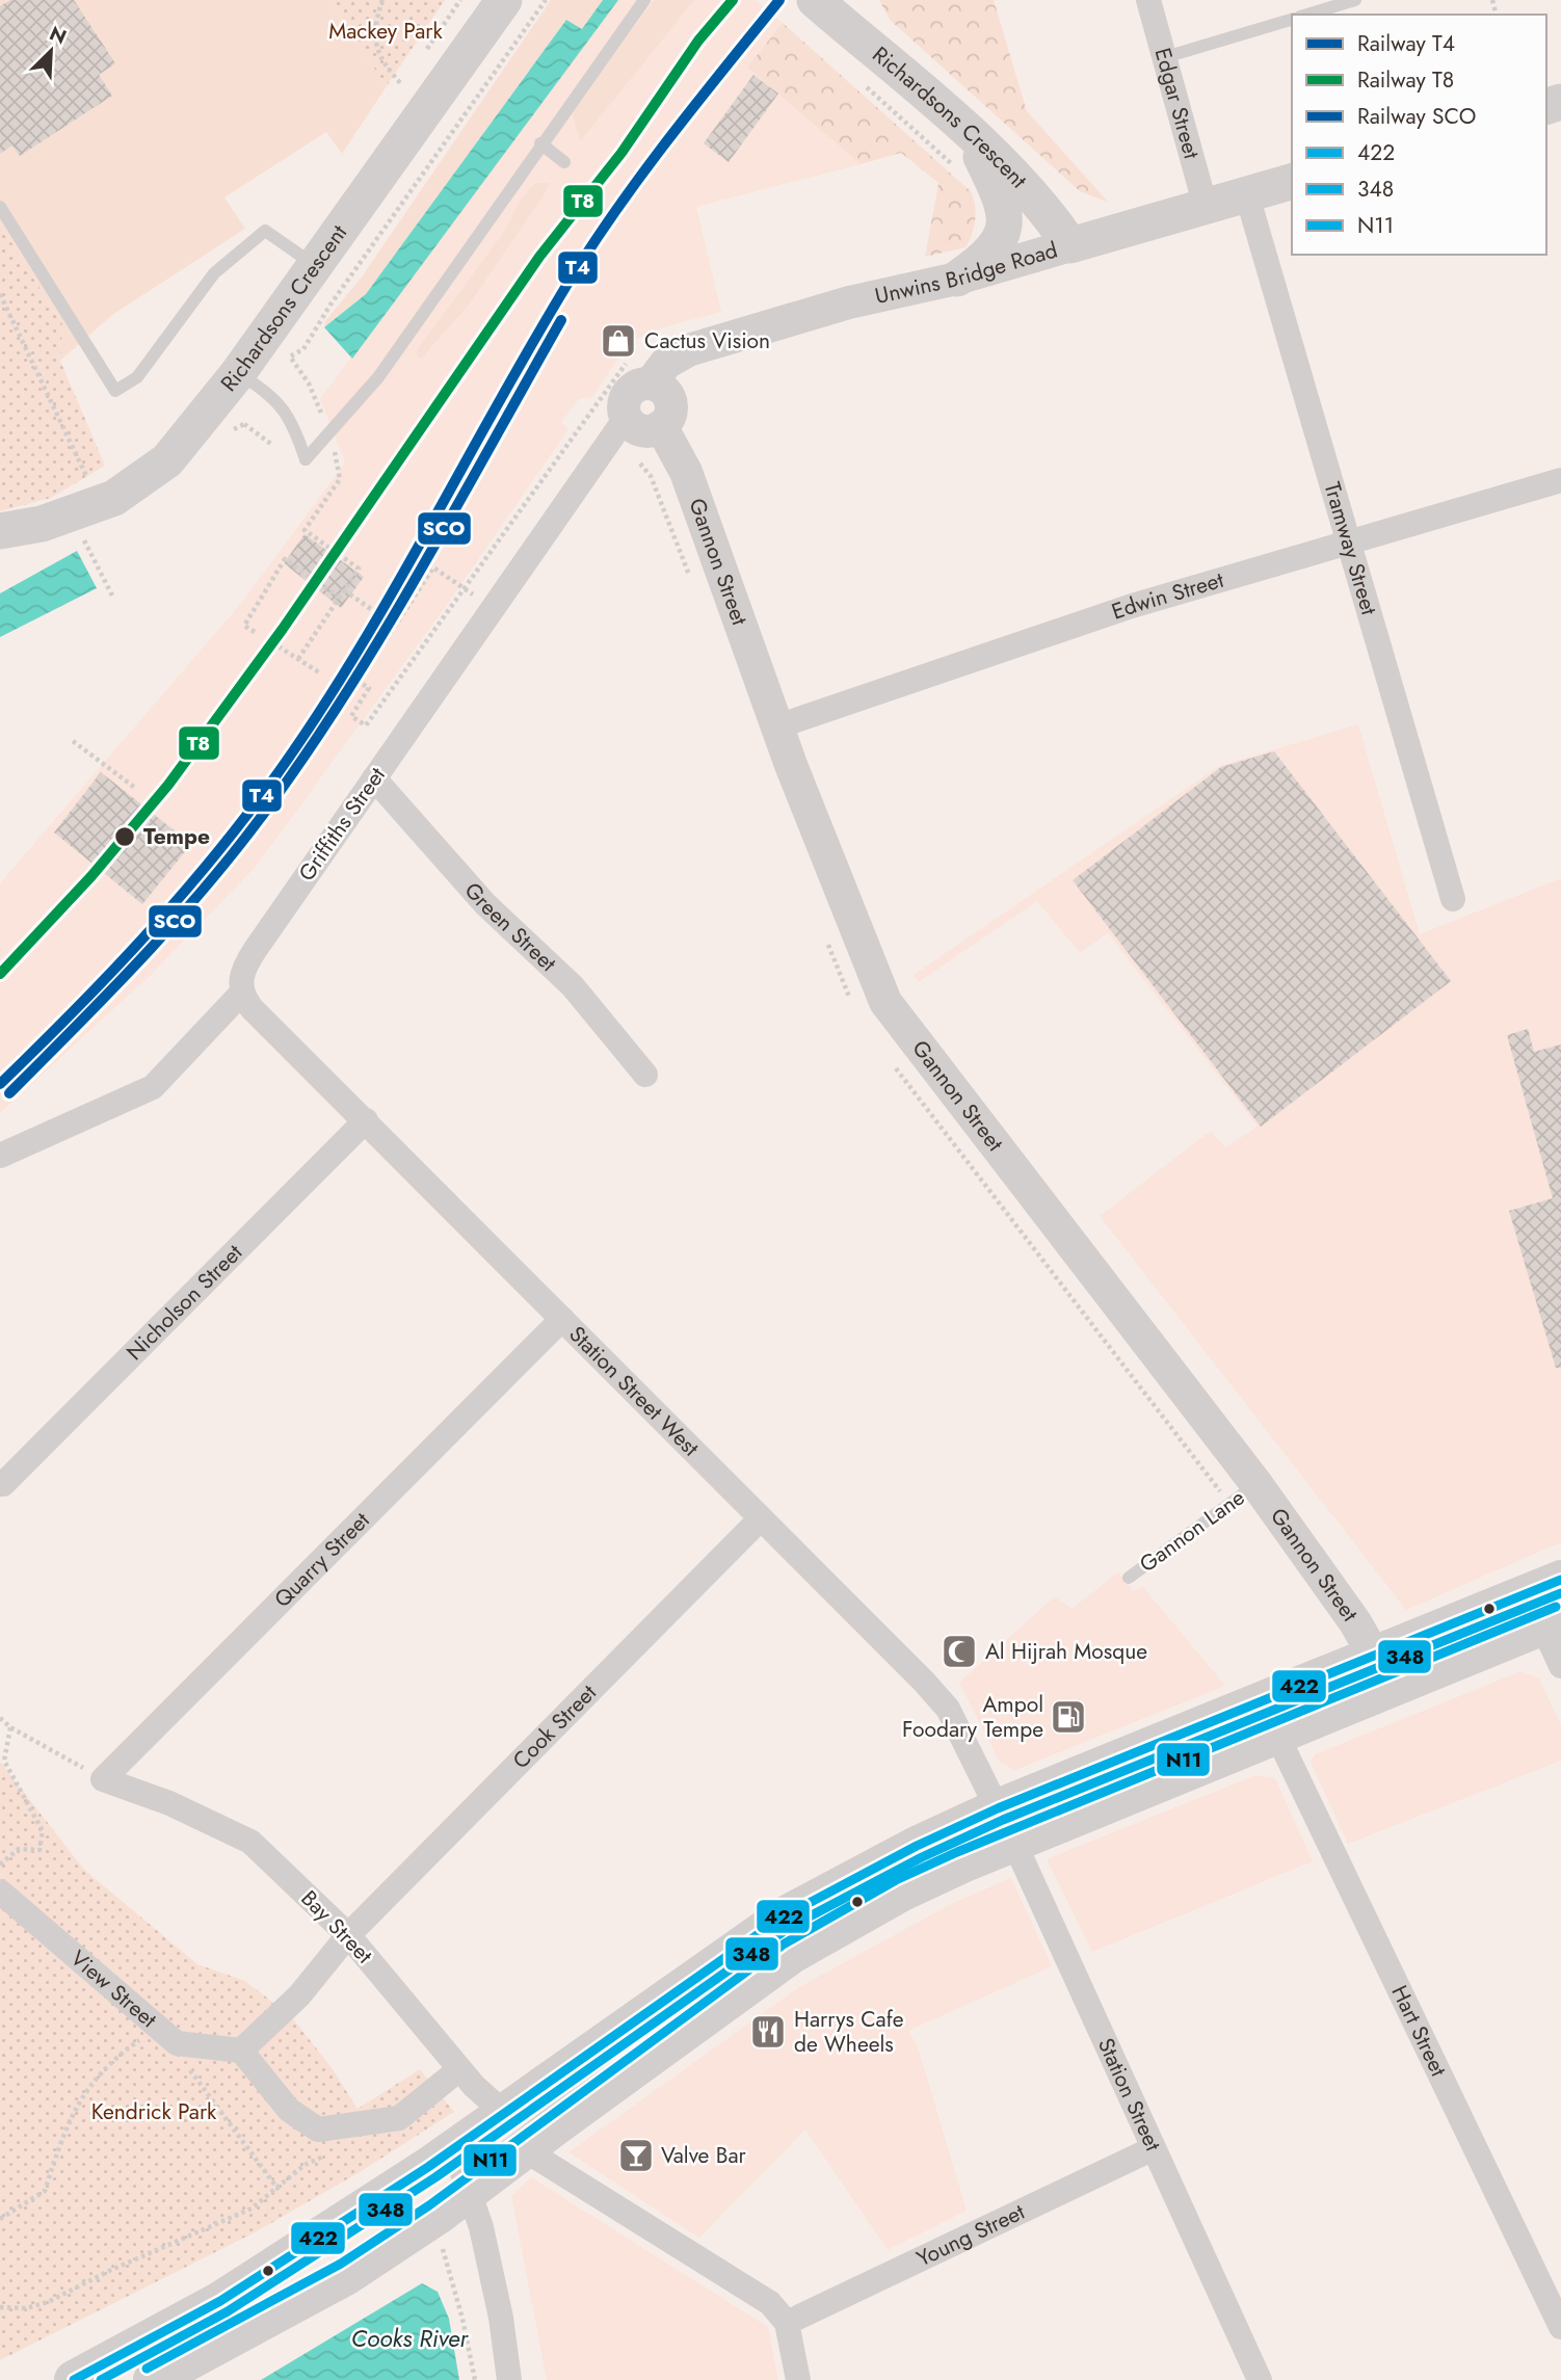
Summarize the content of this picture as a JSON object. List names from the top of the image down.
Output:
{
  "streets": {
    "main road": ["Richardsons Crescent", "Unwins Bridge Road"],
    "street": [
      "Edgar Street",
      "Tramway Street",
      "Gannon Street",
      "Edwin Street",
      "Griffiths Street",
      "Green Street",
      "Nicholson Street",
      "Station Street West",
      "Quarry Street",
      "Cook Street",
      "Bay Street",
      "View Street",
      "Hart Street",
      "Station Street",
      "Young Street"
    ],
    "lane": ["Gannon Lane"]
  },
  "crossings": [
    ["Edgar Street", "Unwins Bridge Road"],
    ["Richardsons Crescent", "Unwins Bridge Road"],
    ["Unwins Bridge Road", "Tramway Street"],
    ["Unwins Bridge Road", "Gannon Street"],
    ["Unwins Bridge Road", "Griffiths Street"],
    ["Tramway Street", "Edwin Street"],
    ["Gannon Street", "Edwin Street"],
    ["Gannon Street", "Griffiths Street"],
    ["Gannon Street", "Gannon Lane"],
    ["Griffiths Street", "Green Street"],
    ["Griffiths Street", "Station Street West"],
    ["Nicholson Street", "Station Street West"],
    ["Station Street West", "Quarry Street"],
    ["Station Street West", "Cook Street"],
    ["Station Street West", "Station Street"],
    ["Quarry Street", "Bay Street"],
    ["Cook Street", "Bay Street"],
    ["Station Street", "Young Street"]
  ],
  "water": ["Cooks River"],
  "parks": ["Mackey Park", "Kendrick Park"],
  "places": {
    "shop": ["Cactus Vision"],
    "other": ["Tempe"],
    "mosque": ["Al Hijrah Mosque"],
    "fuel station": ["Ampol Foodary Tempe"],
    "restaurant": ["Harrys Cafe de Wheels"],
    "bar": ["Valve Bar"]
  },
  "lines": [
    "rail line T4",
    "rail line T8",
    "rail line SCO",
    "transit line 422",
    "transit line 348",
    "transit line N11"
  ],
  "legend": [
    "Railway T4",
    "Railway T8",
    "Railway SCO",
    "422",
    "348",
    "N11"
  ],
  "north": "top right"
}
